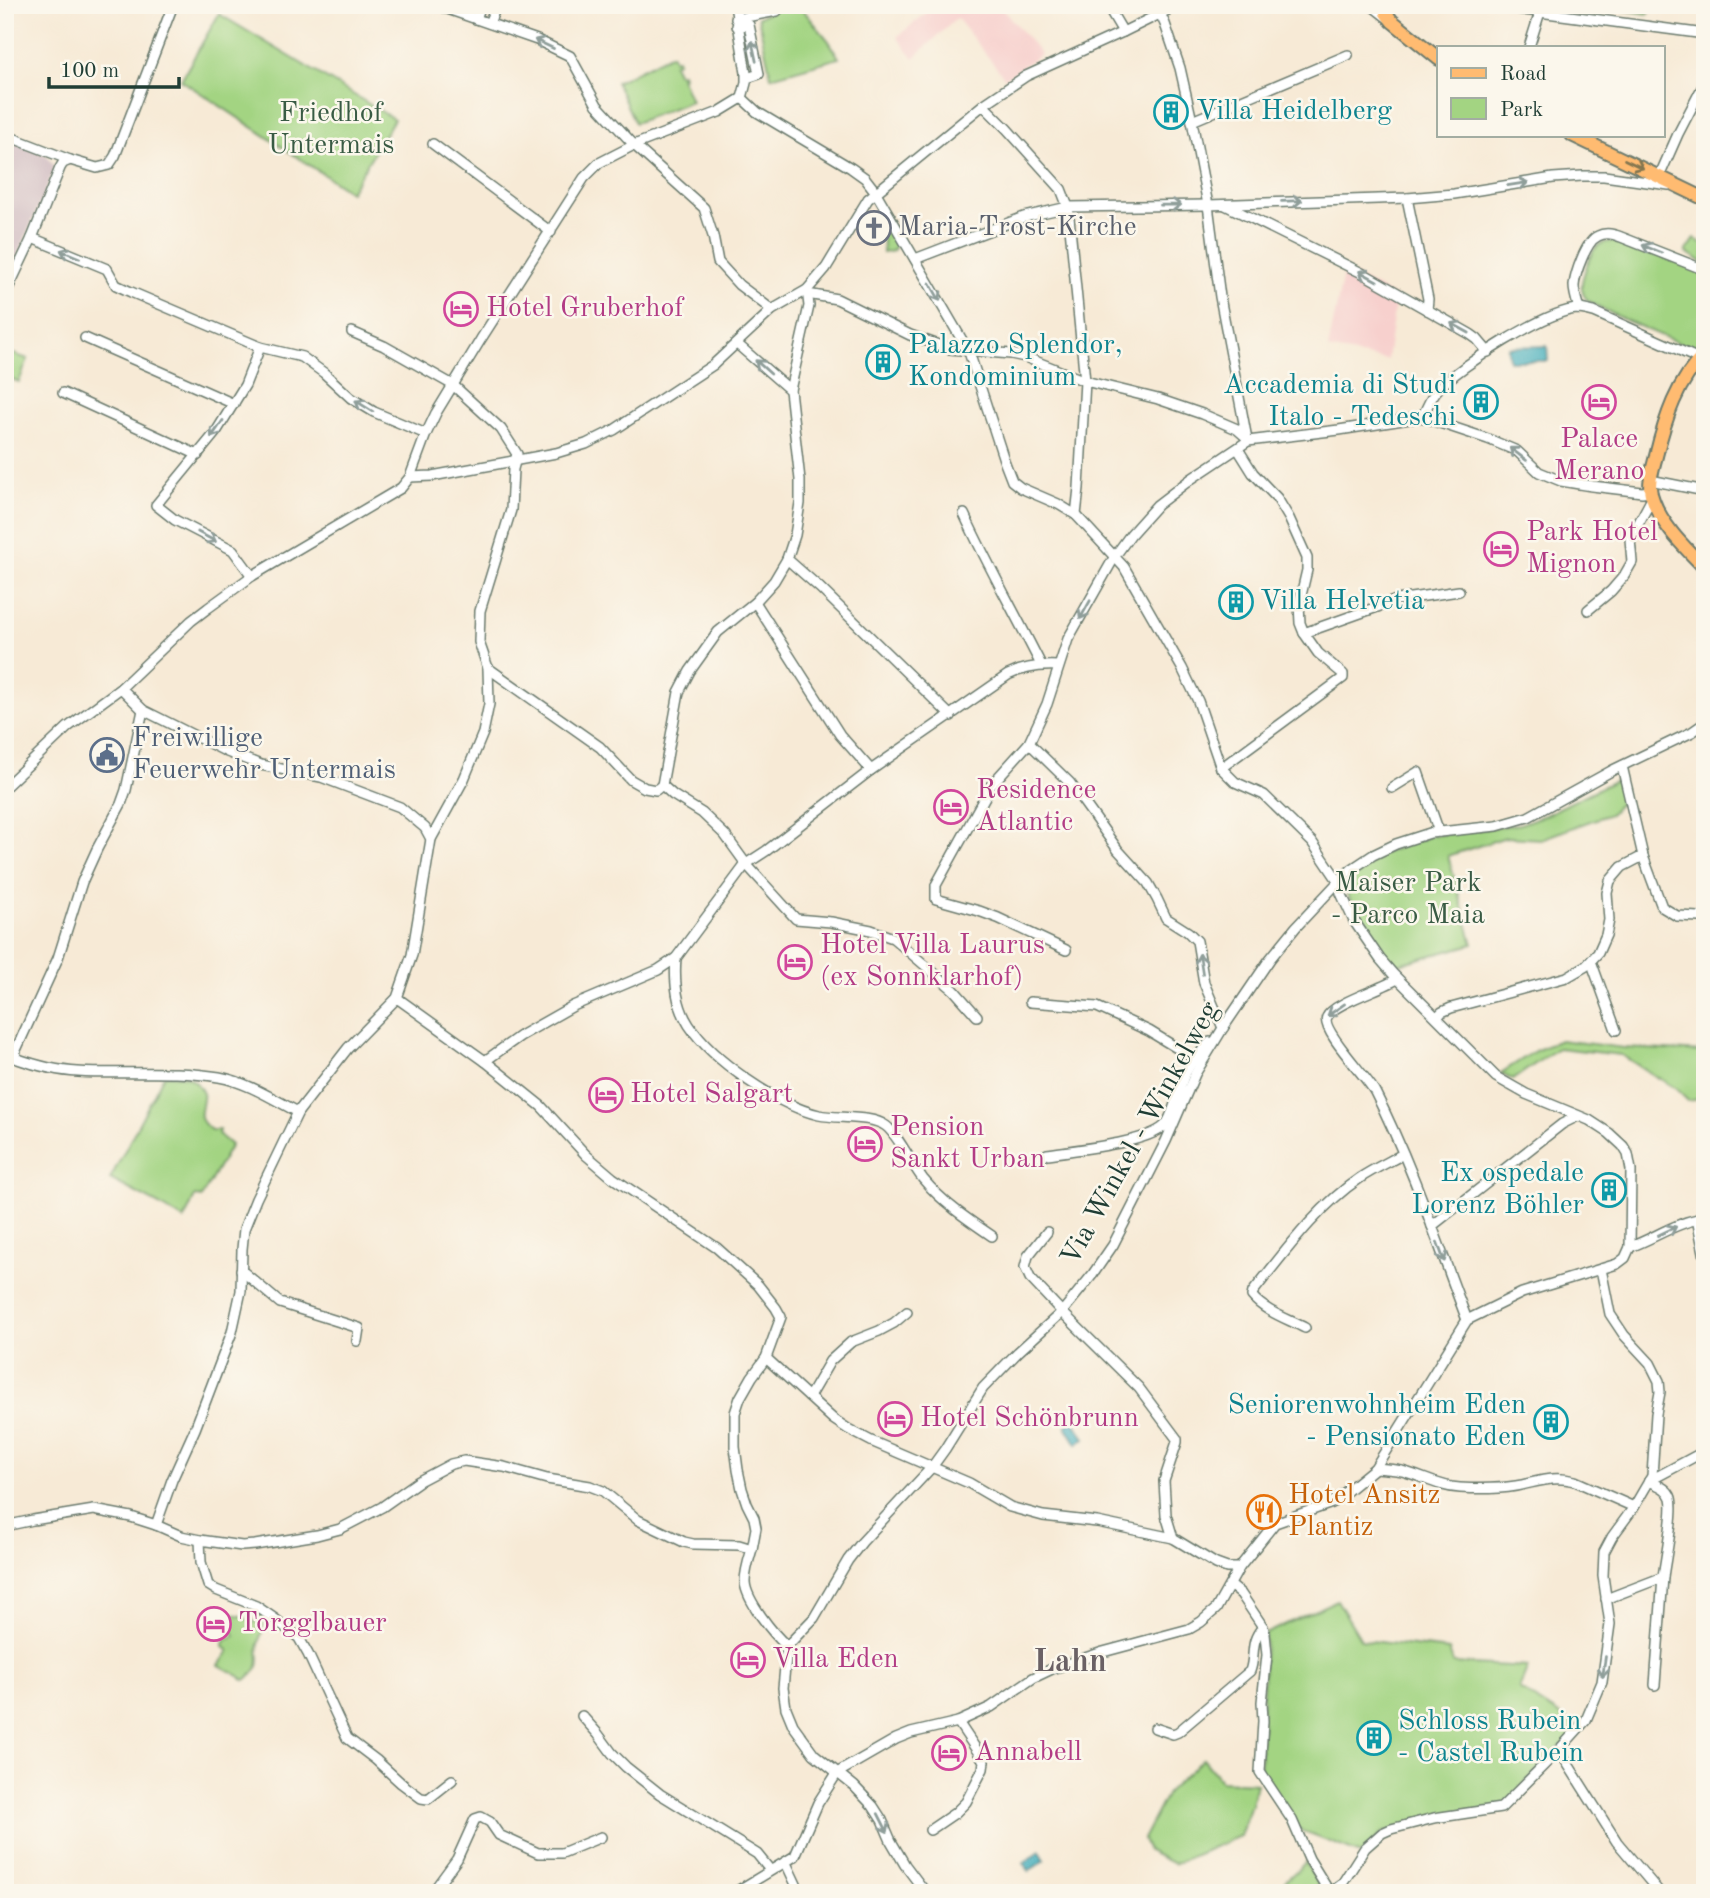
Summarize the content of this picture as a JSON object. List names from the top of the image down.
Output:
{
  "streets": {
    "street": ["Via Winkel - Winkelweg"]
  },
  "districts": ["Lahn"],
  "parks": ["Friedhof Untermais", "Maiser Park - Parco Maia"],
  "places": {
    "building": [
      "Villa Heidelberg",
      "Palazzo Splendor, Kondominium",
      "Accademia di Studi Italo - Tedeschi",
      "Villa Helvetia",
      "Ex ospedale Lorenz Böhler",
      "Seniorenwohnheim Eden - Pensionato Eden",
      "Schloss Rubein - Castel Rubein"
    ],
    "church": ["Maria-Trost-Kirche"],
    "hotel": [
      "Hotel Gruberhof",
      "Palace Merano",
      "Park Hotel Mignon",
      "Residence Atlantic",
      "Hotel Villa Laurus (ex Sonnklarhof)",
      "Hotel Salgart",
      "Pension Sankt Urban",
      "Hotel Schönbrunn",
      "Torgglbauer",
      "Villa Eden",
      "Annabell"
    ],
    "public building": ["Freiwillige Feuerwehr Untermais"],
    "restaurant": ["Hotel Ansitz Plantiz"]
  },
  "legend": ["Road", "Park"],
  "scale_bar": "100 m"
}
